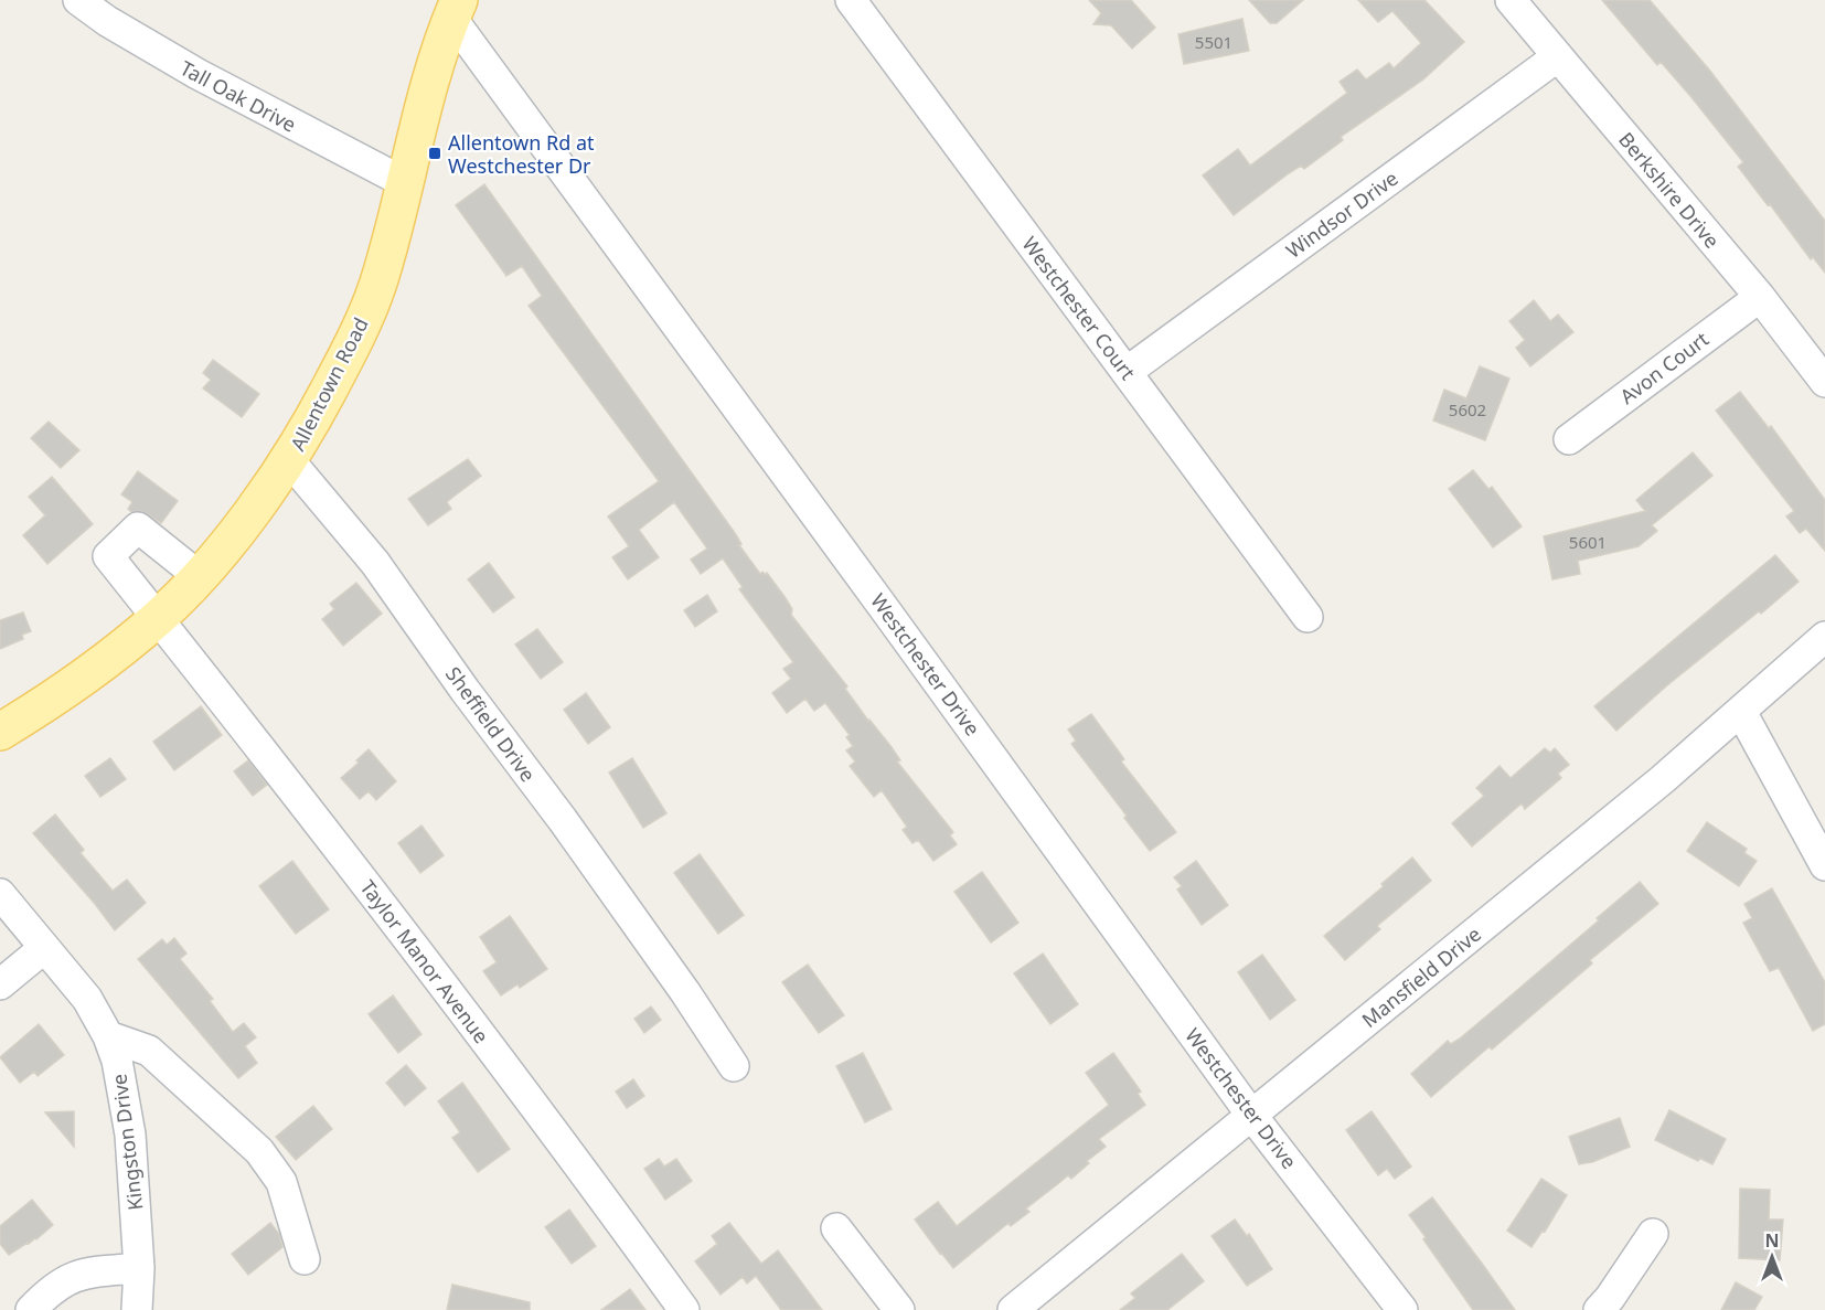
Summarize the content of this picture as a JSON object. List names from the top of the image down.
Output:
{
  "streets": {
    "main road": ["Allentown Road"],
    "street": [
      "Tall Oak Drive",
      "Berkshire Drive",
      "Windsor Drive",
      "Westchester Court",
      "Avon Court",
      "Westchester Drive",
      "Sheffield Drive",
      "Taylor Manor Avenue",
      "Mansfield Drive",
      "Kingston Drive"
    ]
  },
  "crossings": [
    ["Tall Oak Drive", "Allentown Road"],
    ["Berkshire Drive", "Windsor Drive"],
    ["Berkshire Drive", "Avon Court"],
    ["Windsor Drive", "Westchester Court"],
    ["Allentown Road", "Westchester Drive"],
    ["Allentown Road", "Sheffield Drive"],
    ["Allentown Road", "Taylor Manor Avenue"],
    ["Westchester Drive", "Mansfield Drive"]
  ],
  "places": {
    "transit": ["Allentown Rd at Westchester Dr"]
  },
  "house_numbers": ["5501", "5602", "5601"],
  "north": "top"
}
